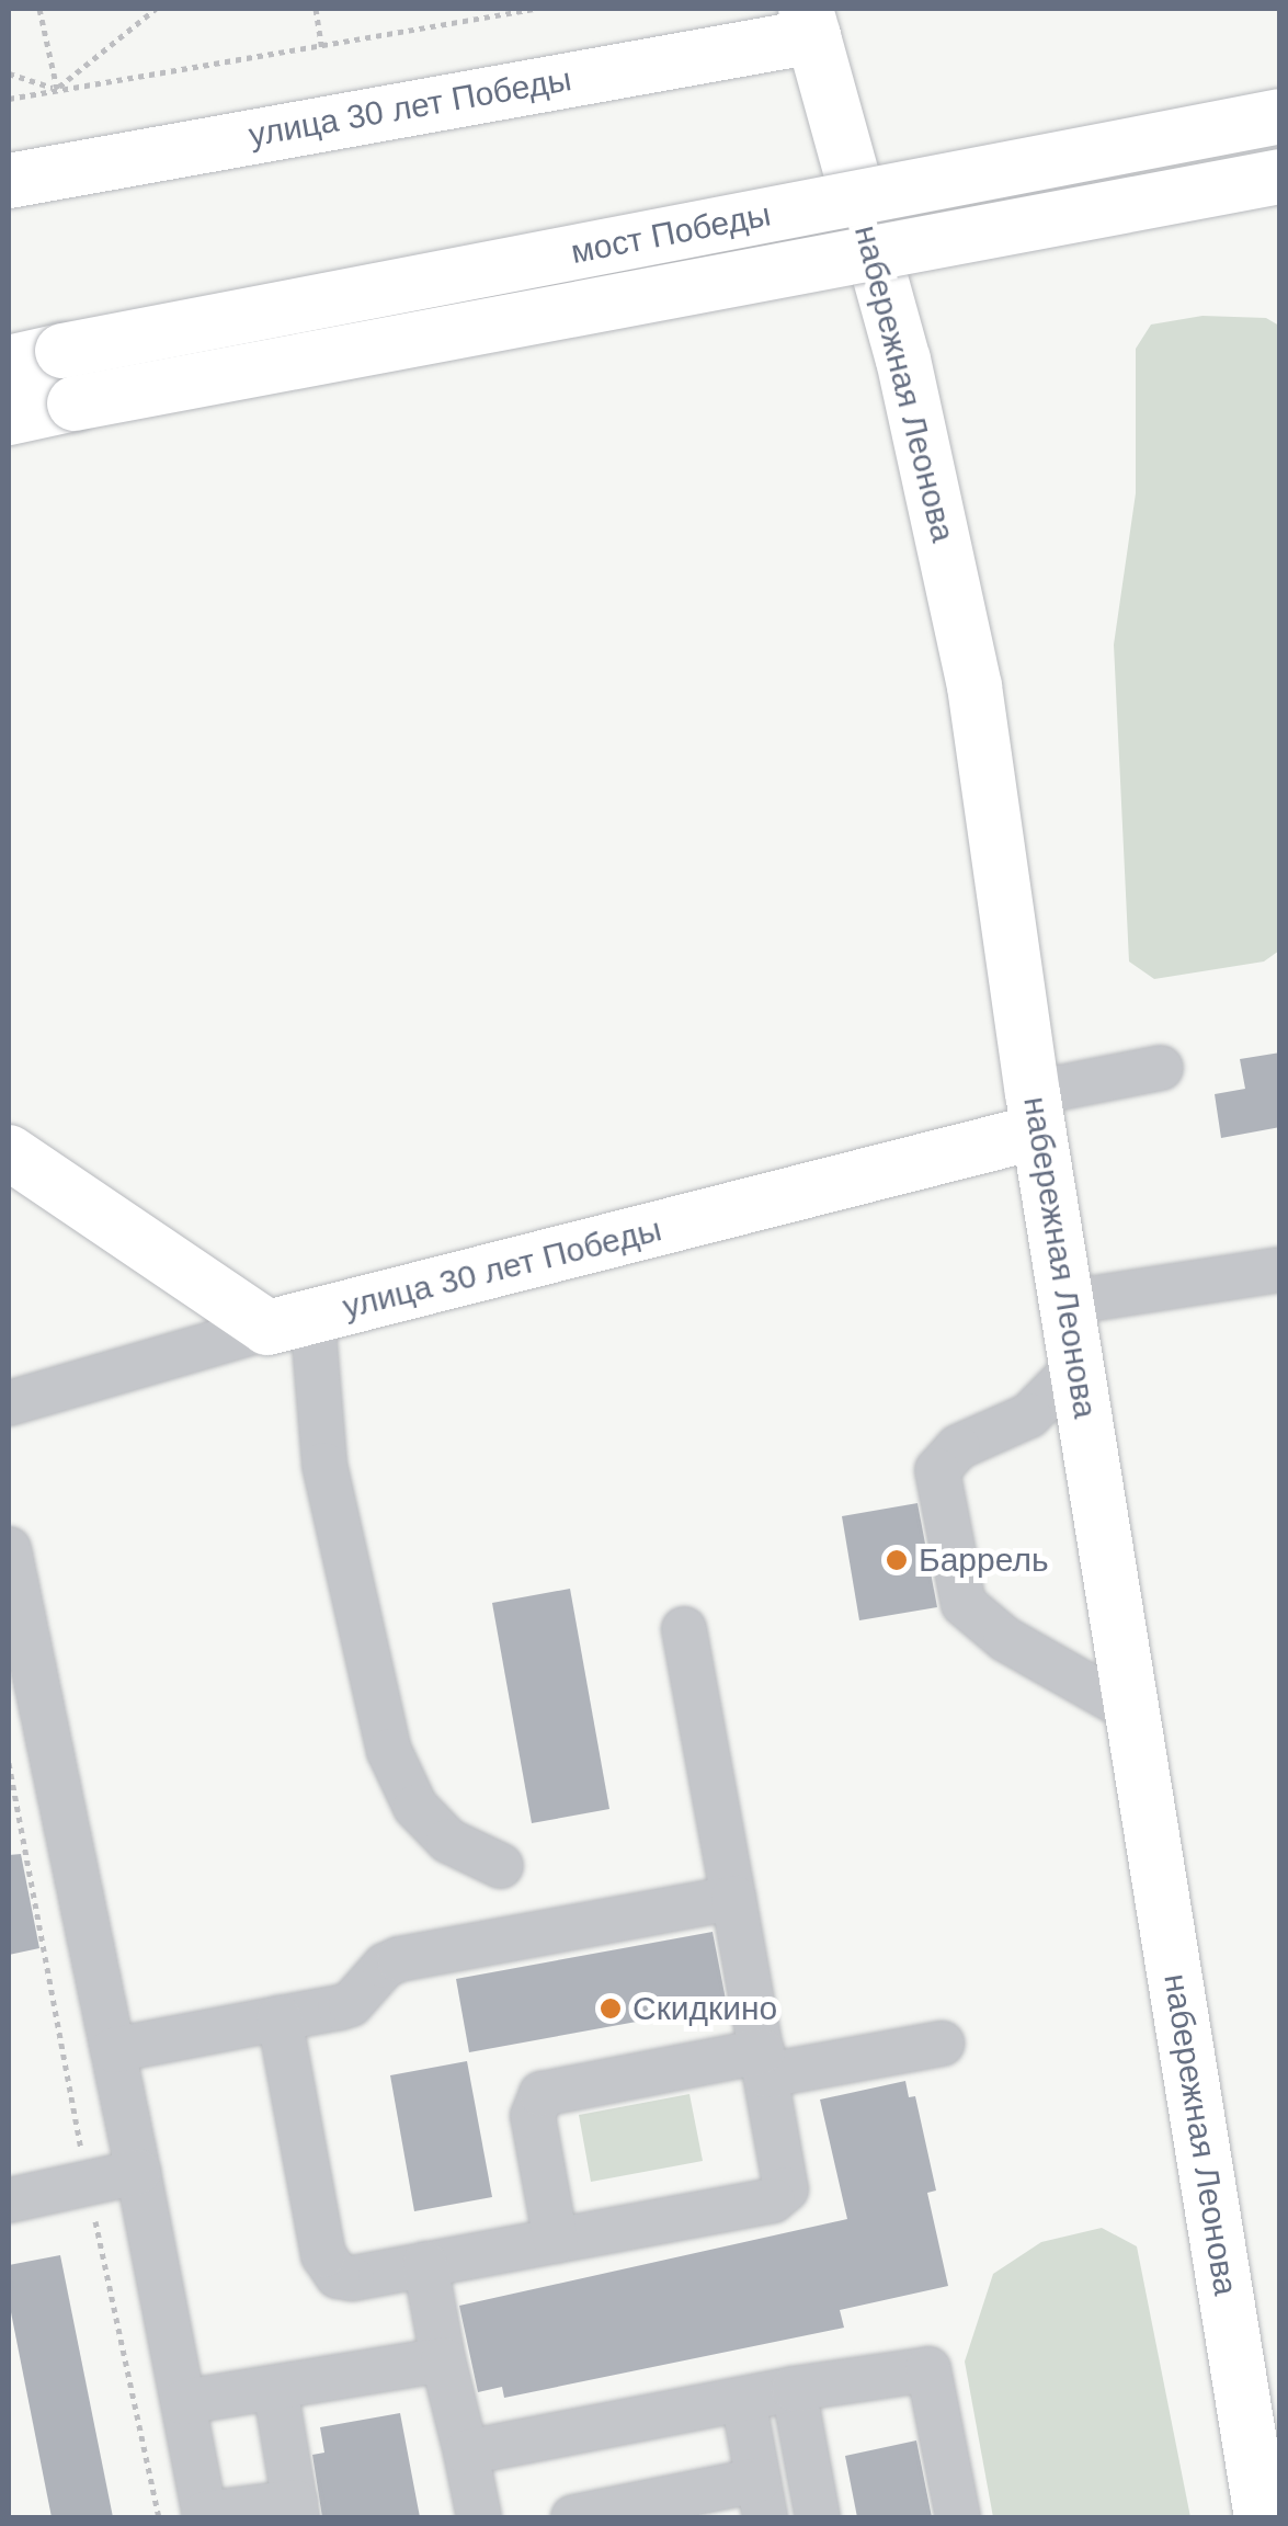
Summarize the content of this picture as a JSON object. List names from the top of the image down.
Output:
{
  "streets": {
    "main road": ["улица 30 лет Победы", "мост Победы", "набережная Леонова"]
  },
  "crossings": [
    ["улица 30 лет Победы", "набережная Леонова"]
  ],
  "places": ["Баррель", "Скидкино"]
}
